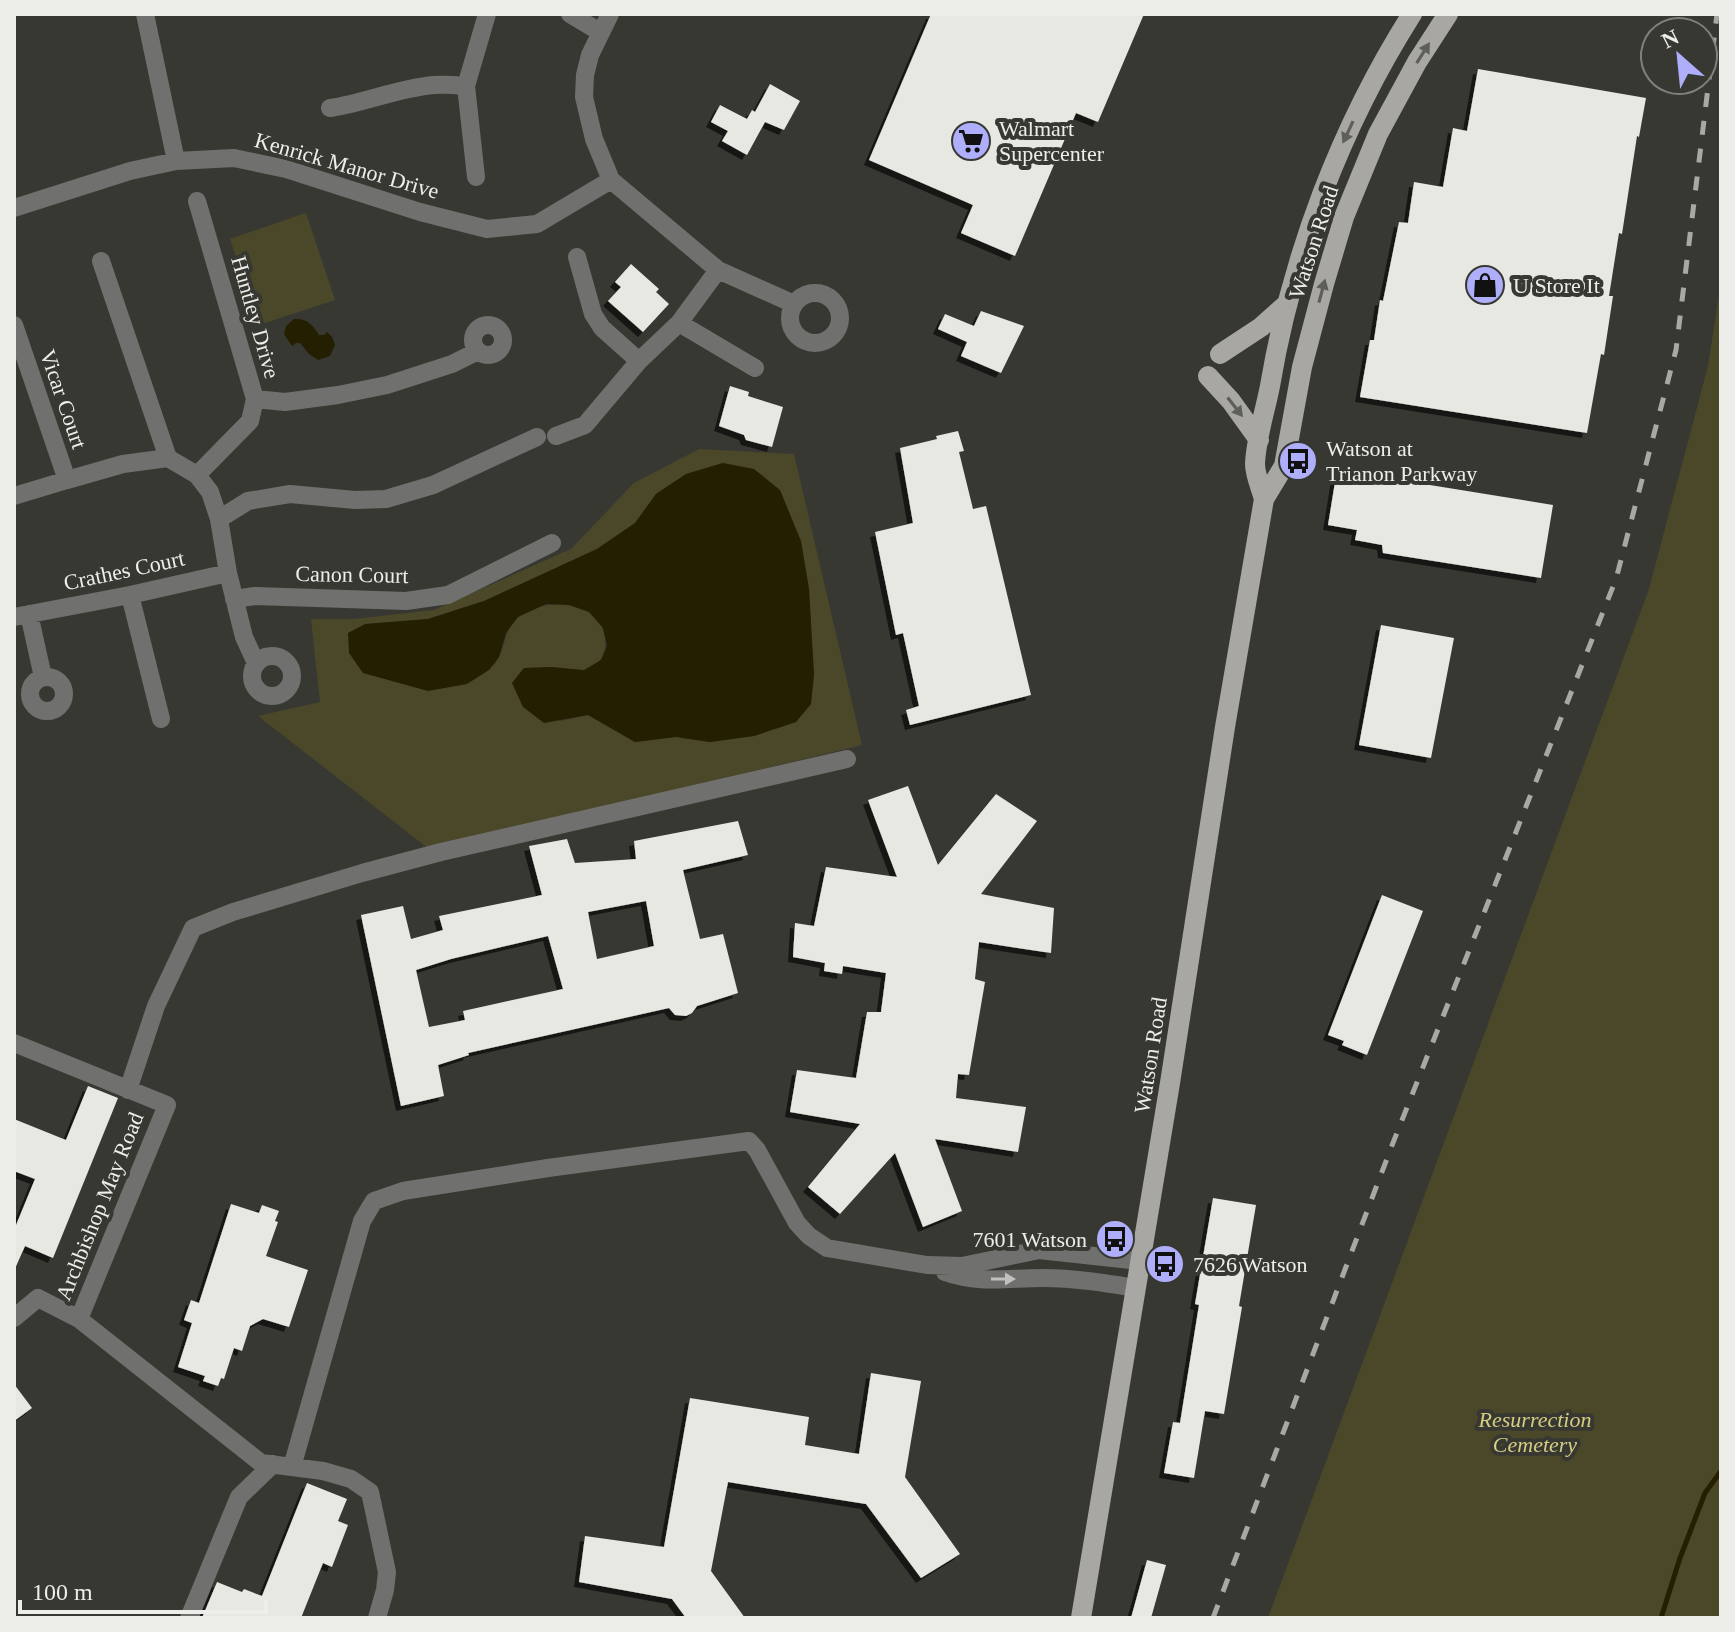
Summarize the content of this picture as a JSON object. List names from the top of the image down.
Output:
{
  "streets": {
    "main road": ["Watson Road"],
    "street": [
      "Kenrick Manor Drive",
      "Huntley Drive",
      "Vicar Court",
      "Crathes Court",
      "Canon Court",
      "Archbishop May Road"
    ]
  },
  "parks": ["Resurrection Cemetery"],
  "places": {
    "supermarket": ["Walmart Supercenter"],
    "shop": ["U Store It"],
    "bus stop": ["Watson at Trianon Parkway", "7601 Watson", "7626 Watson"]
  },
  "scale_bar": "100 m",
  "north": "top left"
}
